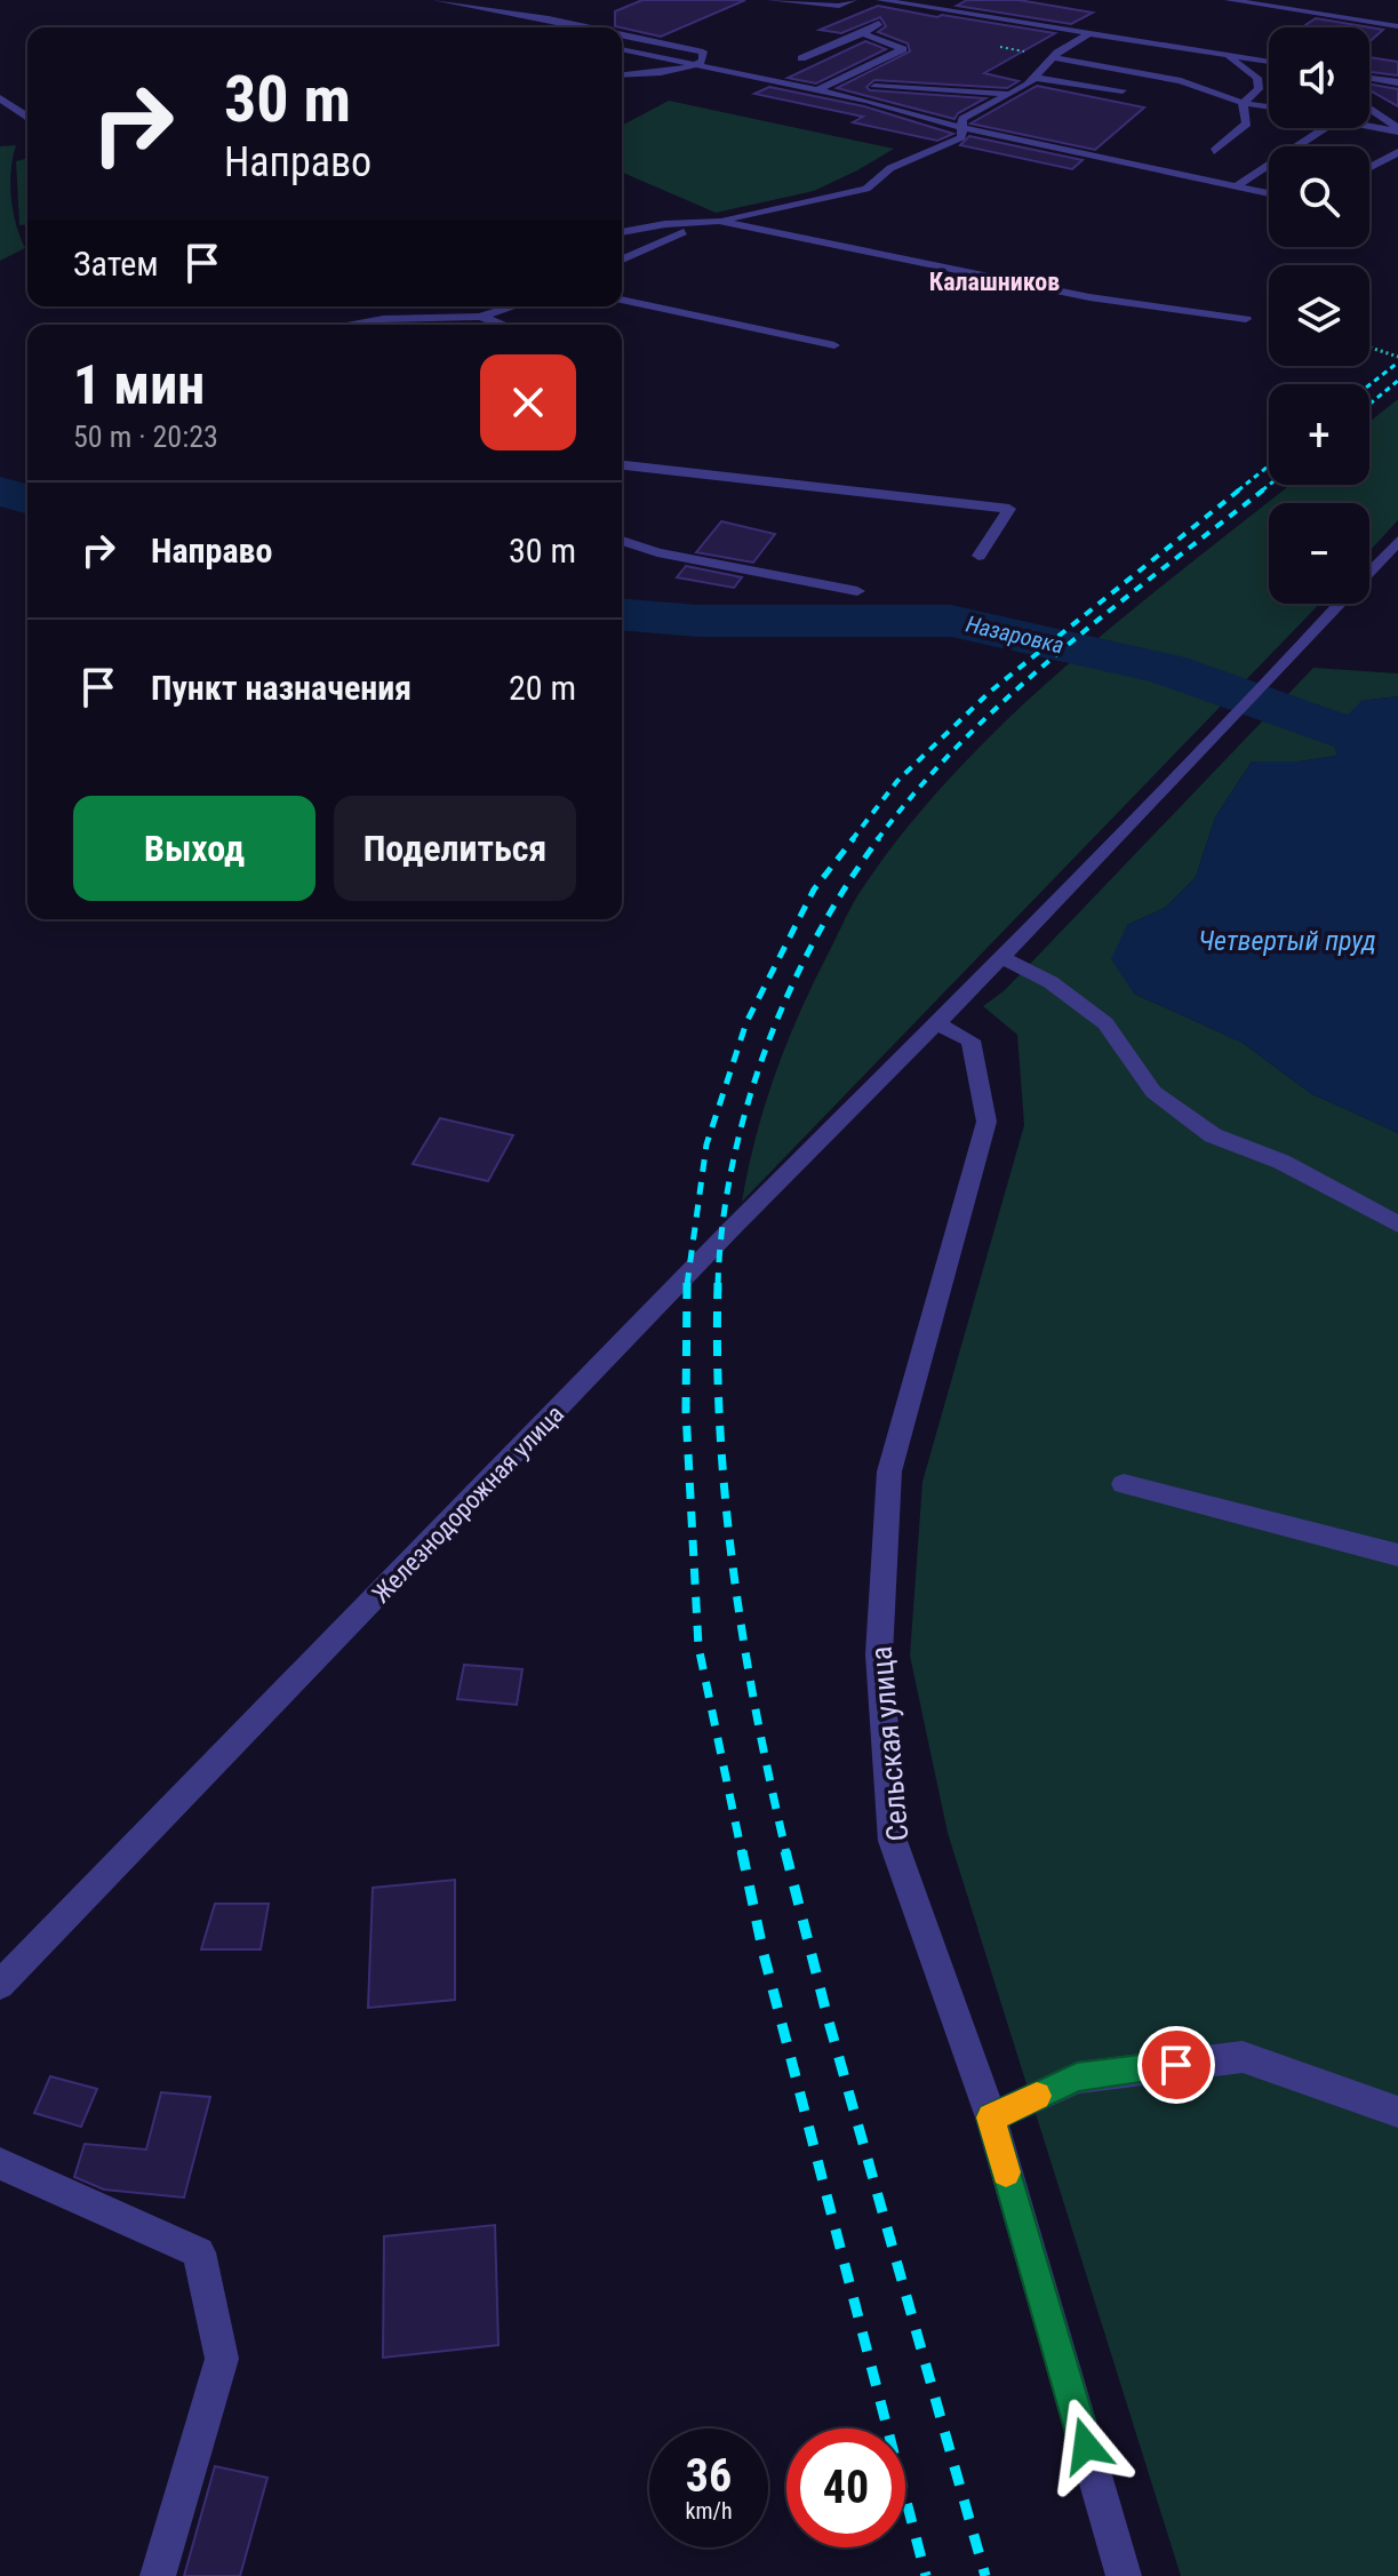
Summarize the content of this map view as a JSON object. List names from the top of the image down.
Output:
{
  "streets": {
    "street": ["Железнодорожная улица", "Сельская улица"]
  },
  "crossings": [
    ["Железнодорожная улица", "Сельская улица"]
  ],
  "districts": ["Калашников"],
  "water": ["Назаровка", "Четвертый пруд"],
  "page": {
    "map_buttons": ["+", "−"],
    "turn": ["30 m", "Направо"],
    "then": "Затем",
    "heading": ["1 мин", "50 m · 20:23"],
    "list": [
      {
        "name": "Направо",
        "value": "30 m"
      },
      {
        "name": "Пункт назначения",
        "value": "20 m"
      }
    ],
    "buttons": ["Выход", "Поделиться"],
    "speed": "36 km/h",
    "limit": "40"
  }
}
